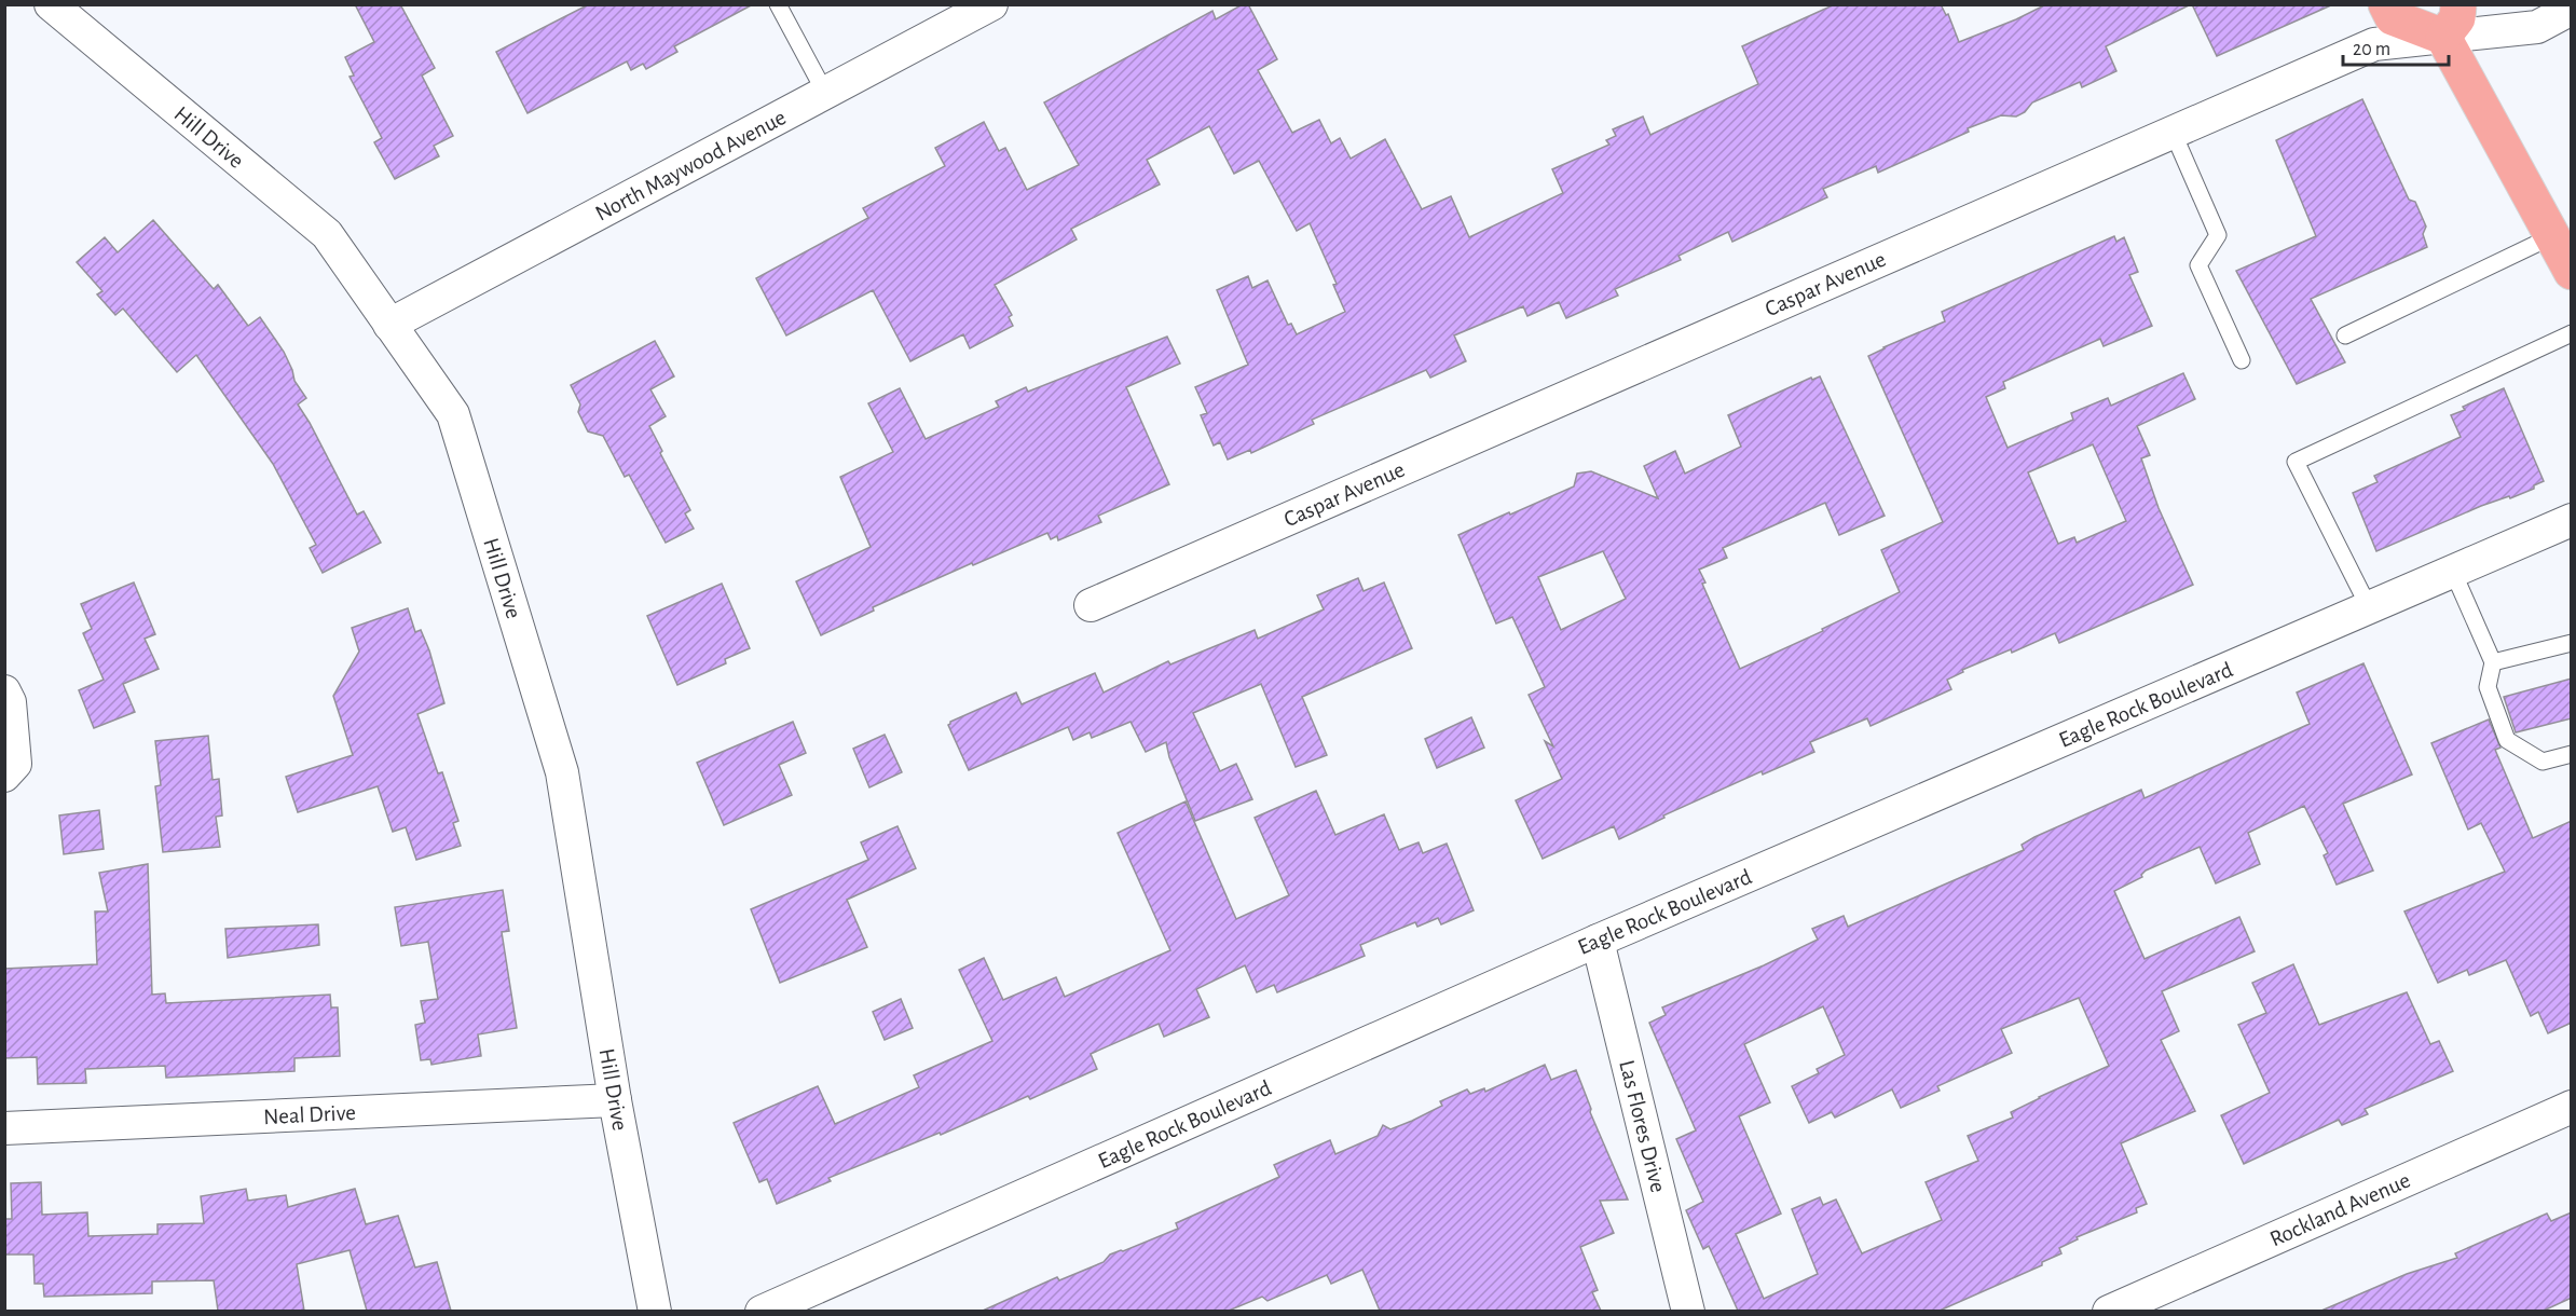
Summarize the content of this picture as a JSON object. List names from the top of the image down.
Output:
{
  "streets": {
    "street": [
      "Hill Drive",
      "North Maywood Avenue",
      "Caspar Avenue",
      "Eagle Rock Boulevard",
      "Neal Drive",
      "Las Flores Drive",
      "Rockland Avenue"
    ]
  },
  "crossings": [
    ["Hill Drive", "North Maywood Avenue"],
    ["Hill Drive", "Neal Drive"],
    ["Eagle Rock Boulevard", "Las Flores Drive"]
  ],
  "scale_bar": "20 m"
}
